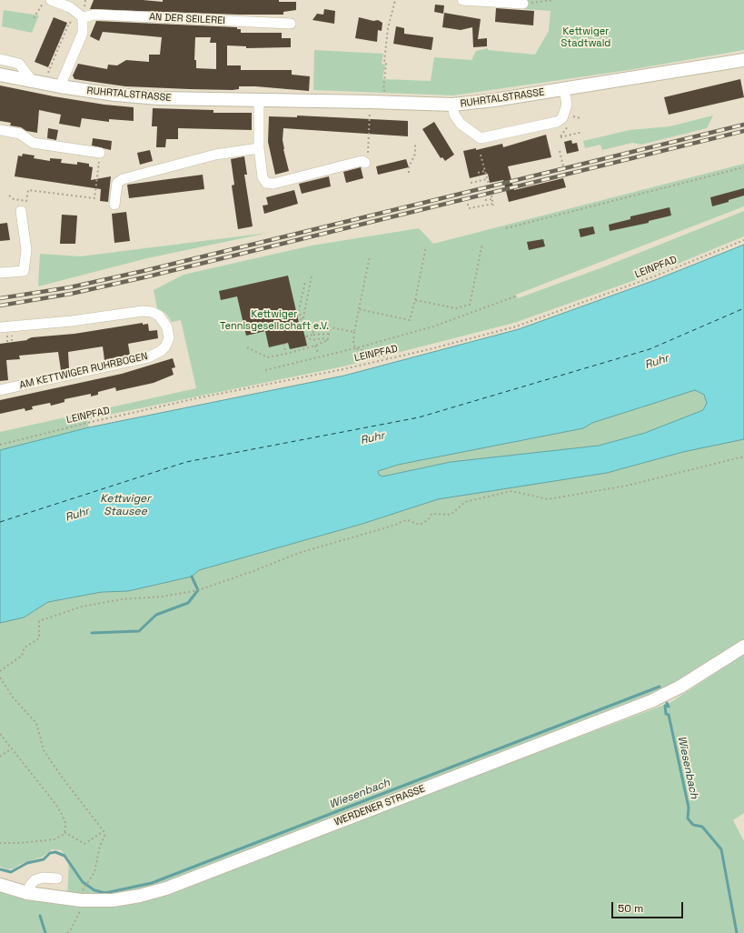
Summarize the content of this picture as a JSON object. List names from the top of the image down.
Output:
{
  "streets": {
    "main road": ["RUHRTALSTRASSE", "WERDENER STRASSE"],
    "street": ["AN DER SEILEREI", "AM KETTWIGER RUHRBOGEN"],
    "path": ["LEINPFAD"]
  },
  "water": ["Ruhr", "Kettwiger Stausee", "Wiesenbach"],
  "parks": ["Kettwiger Stadtwald", "Kettwiger Tennisgesellschaft e.V."],
  "scale_bar": "50 m"
}
